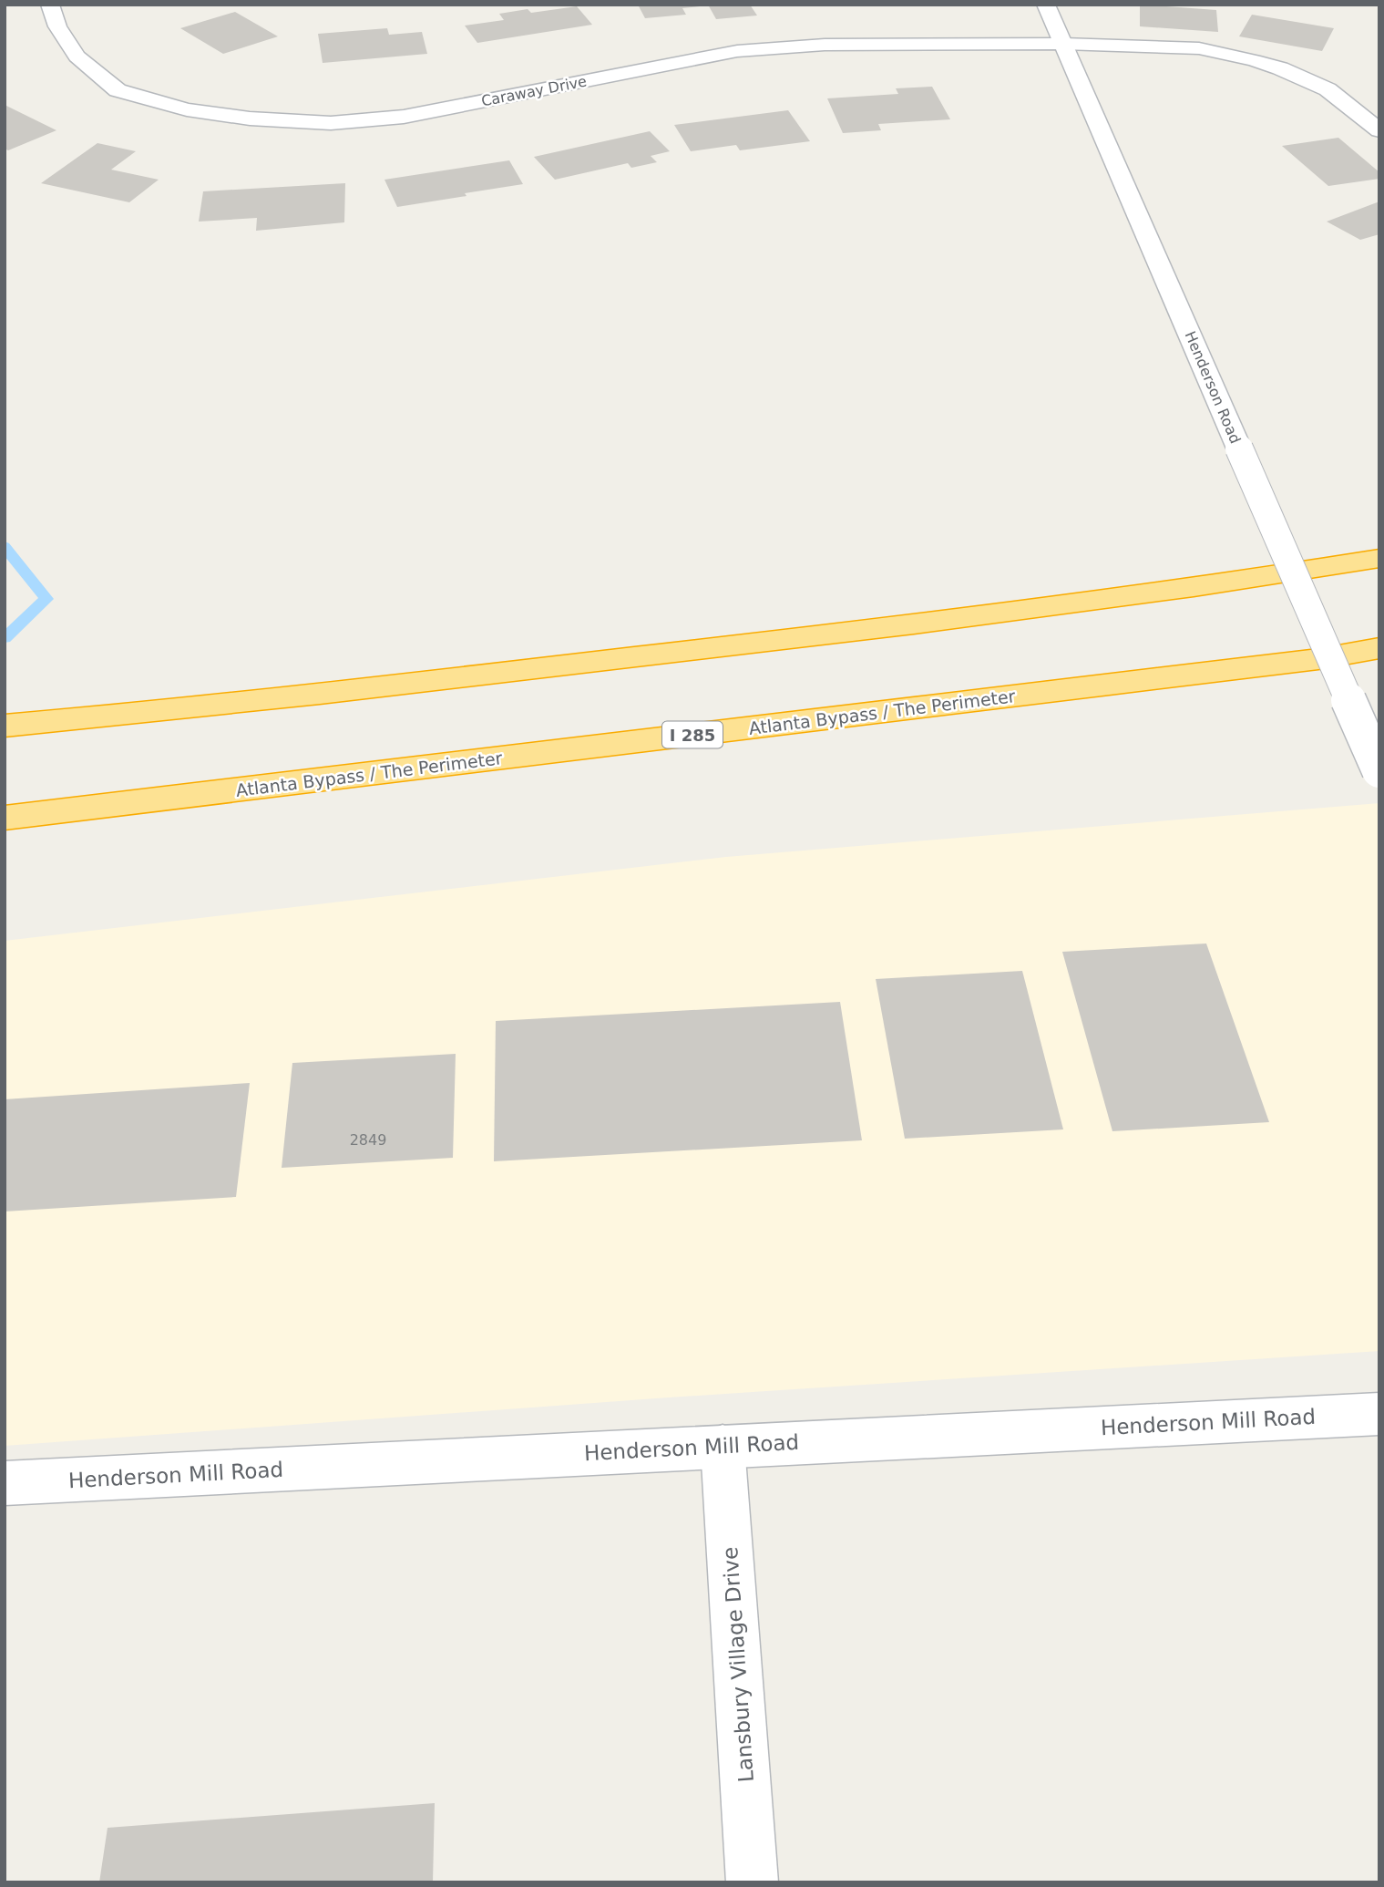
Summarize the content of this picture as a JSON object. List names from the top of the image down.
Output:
{
  "streets": {
    "highway": ["Atlanta Bypass / The Perimeter", "I 285"],
    "street": [
      "Caraway Drive",
      "Henderson Road",
      "Henderson Mill Road",
      "Lansbury Village Drive"
    ]
  },
  "crossings": [
    ["Caraway Drive", "Henderson Road"],
    ["Henderson Mill Road", "Lansbury Village Drive"]
  ],
  "house_numbers": ["2849"]
}
